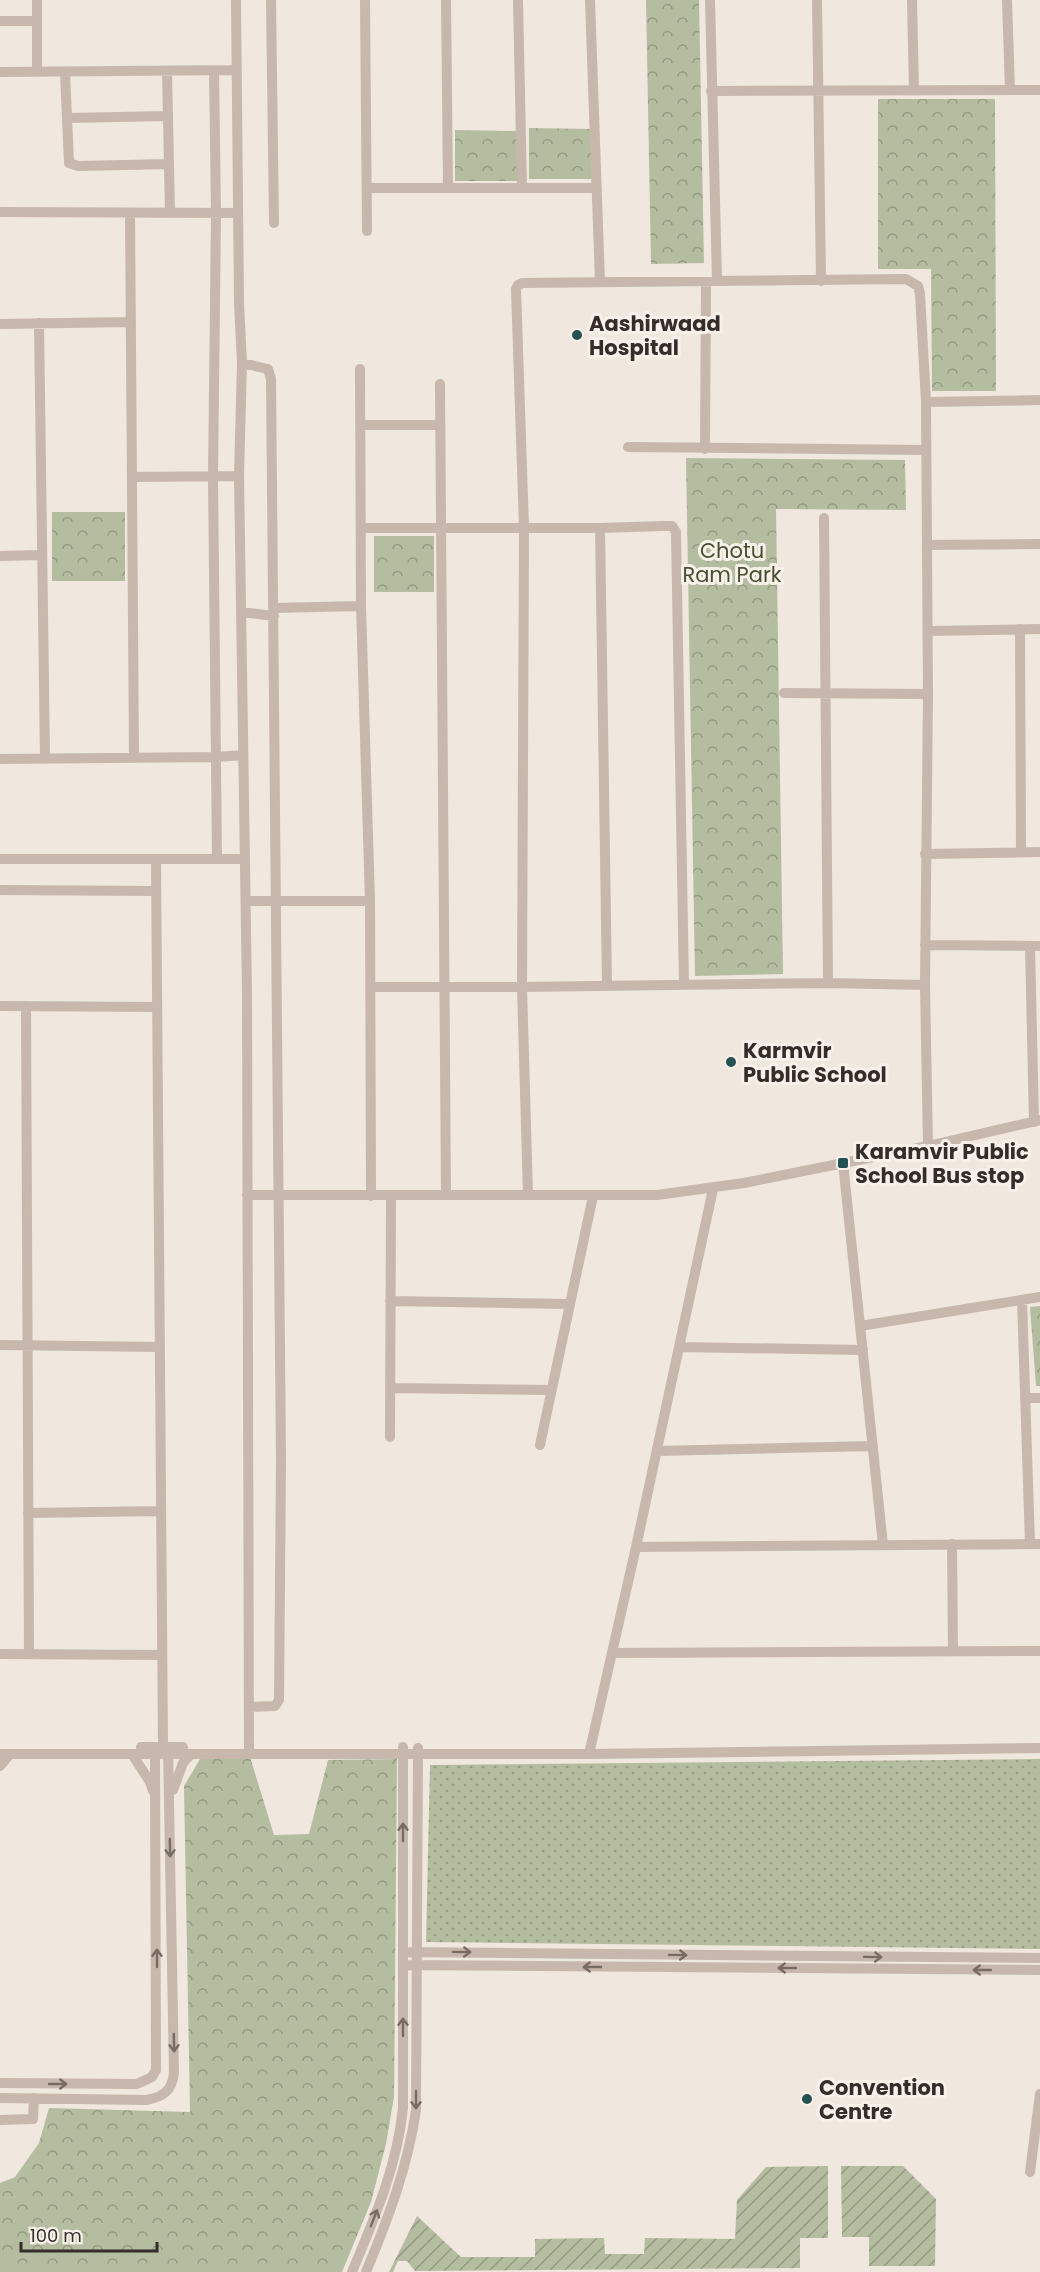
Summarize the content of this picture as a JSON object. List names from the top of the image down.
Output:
{
  "parks": ["Chotu Ram Park"],
  "places": {
    "other": ["Aashirwaad Hospital", "Karmvir Public School", "Convention Centre"],
    "transit": ["Karamvir Public School Bus stop"]
  },
  "scale_bar": "100 m"
}
